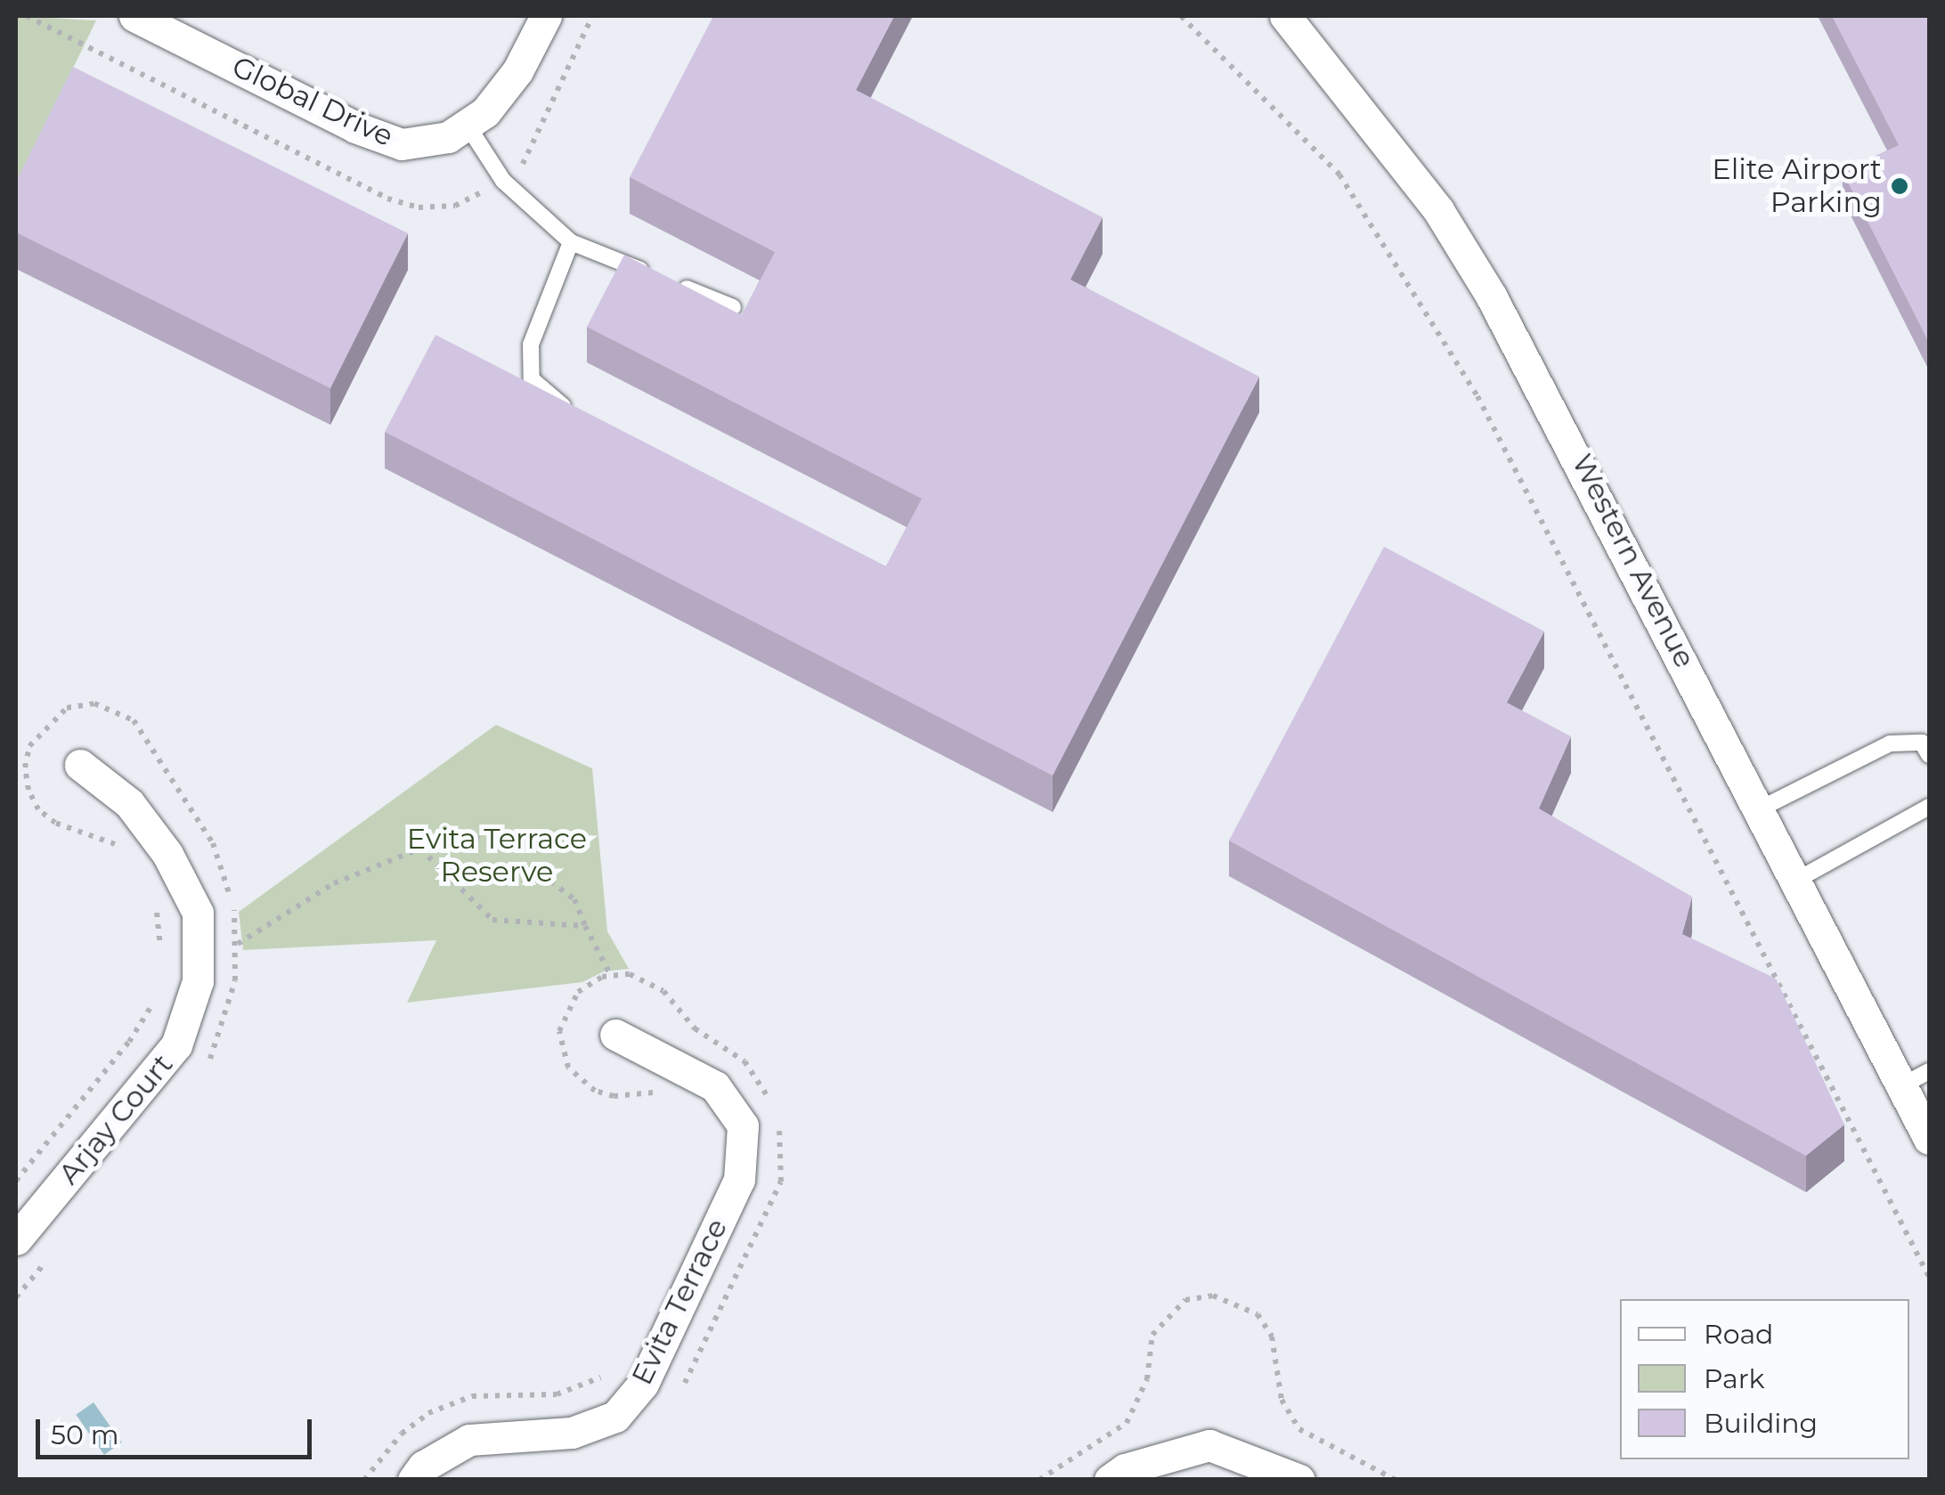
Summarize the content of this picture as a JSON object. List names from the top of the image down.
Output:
{
  "streets": {
    "street": [
      "Global Drive",
      "Western Avenue",
      "Arjay Court",
      "Evita Terrace"
    ]
  },
  "parks": ["Evita Terrace Reserve"],
  "places": ["Elite Airport Parking"],
  "legend": ["Road", "Park", "Building"],
  "scale_bar": "50 m"
}
